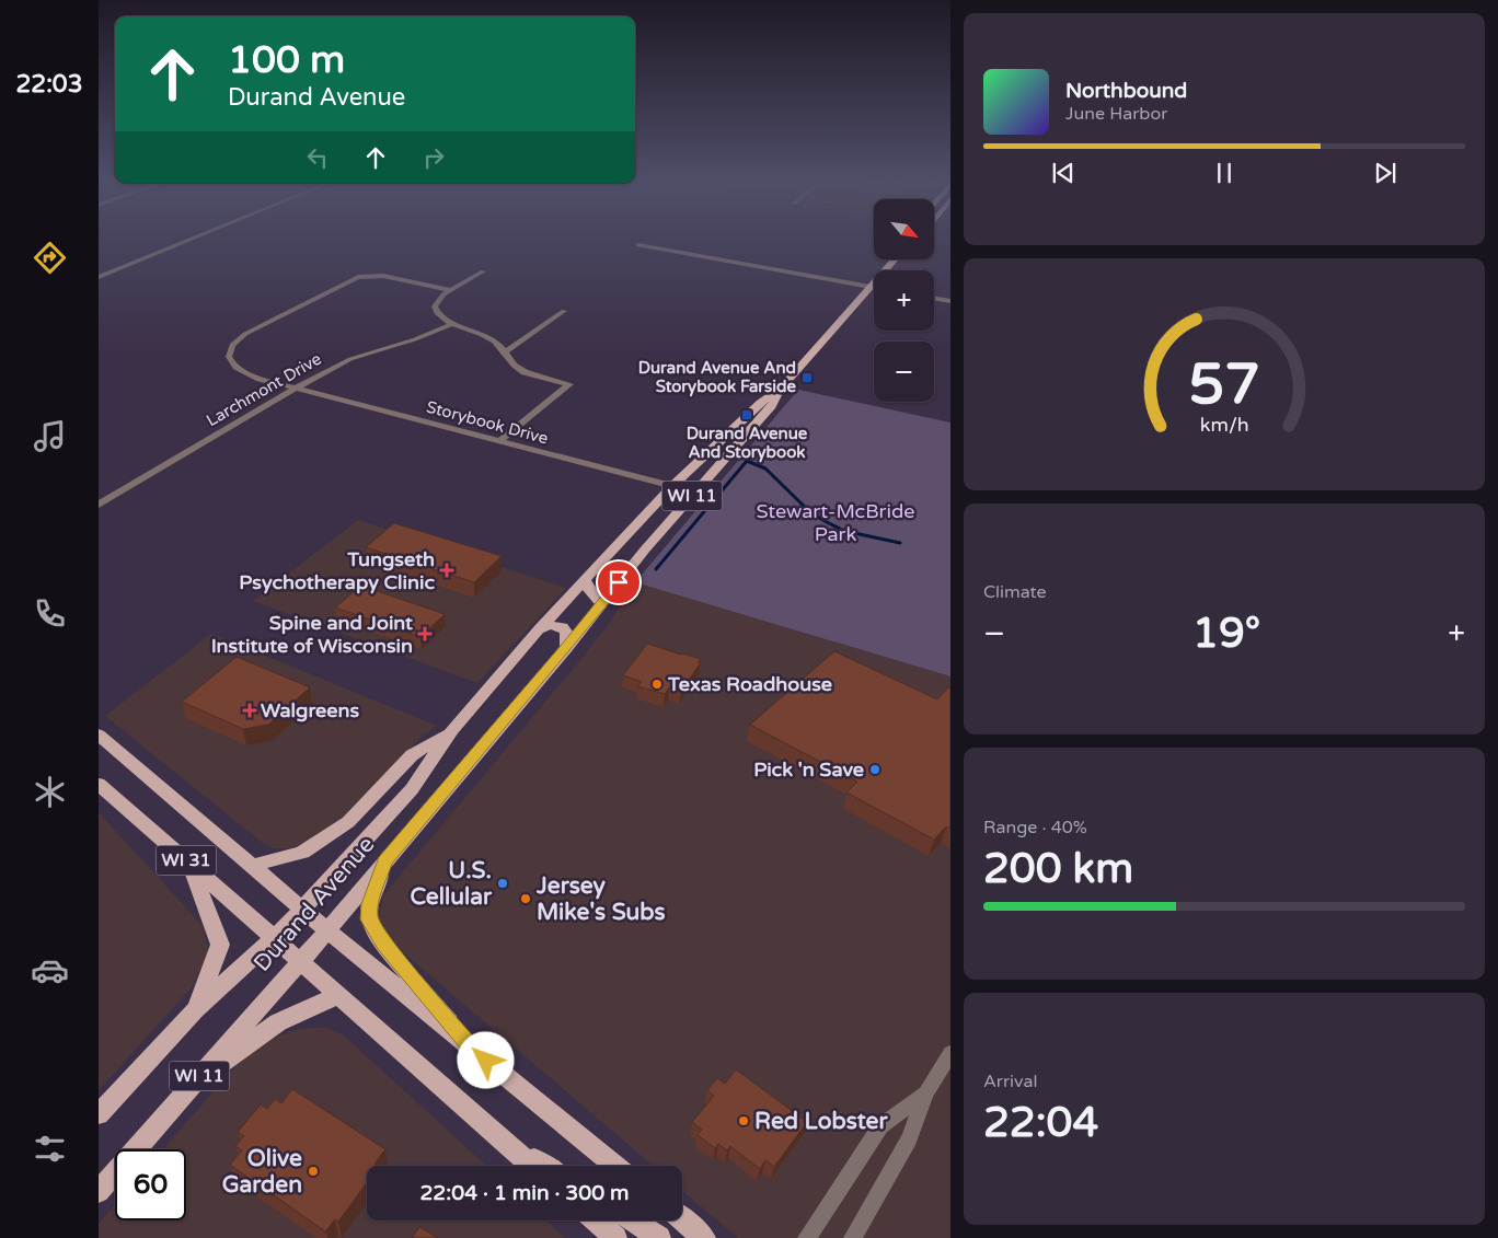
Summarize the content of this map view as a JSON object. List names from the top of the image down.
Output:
{
  "streets": {
    "main road": ["WI 11", "WI 31", "Durand Avenue"],
    "street": ["Larchmont Drive", "Storybook Drive"]
  },
  "crossings": [
    ["Larchmont Drive", "Storybook Drive"],
    ["Storybook Drive", "Durand Avenue"],
    ["WI 31", "Durand Avenue"]
  ],
  "parks": ["Stewart-McBride Park"],
  "places": {
    "transit": ["Durand Avenue And Storybook Farside", "Durand Avenue And Storybook"],
    "health": ["Tungseth Psychotherapy Clinic", "Spine and Joint Institute of Wisconsin", "Walgreens"],
    "other": [
      "Texas Roadhouse",
      "Pick 'n Save",
      "U.S. Cellular",
      "Jersey Mike's Subs",
      "Red Lobster",
      "Olive Garden"
    ]
  },
  "north": "bottom right",
  "page": {
    "tabs": "22:03",
    "turn": ["100 m", "Durand Avenue"],
    "song": ["Northbound", "June Harbor"],
    "map_buttons": ["+", "−"],
    "tile": [
      "Climate",
      ["Range · 40%", "200 km"],
      ["Arrival", "22:04"]
    ],
    "heat": ["−", "19°", "+"],
    "limit": "60",
    "trip": "22:04 · 1 min · 300 m",
    "gauge": ["57", "km/h"]
  }
}
